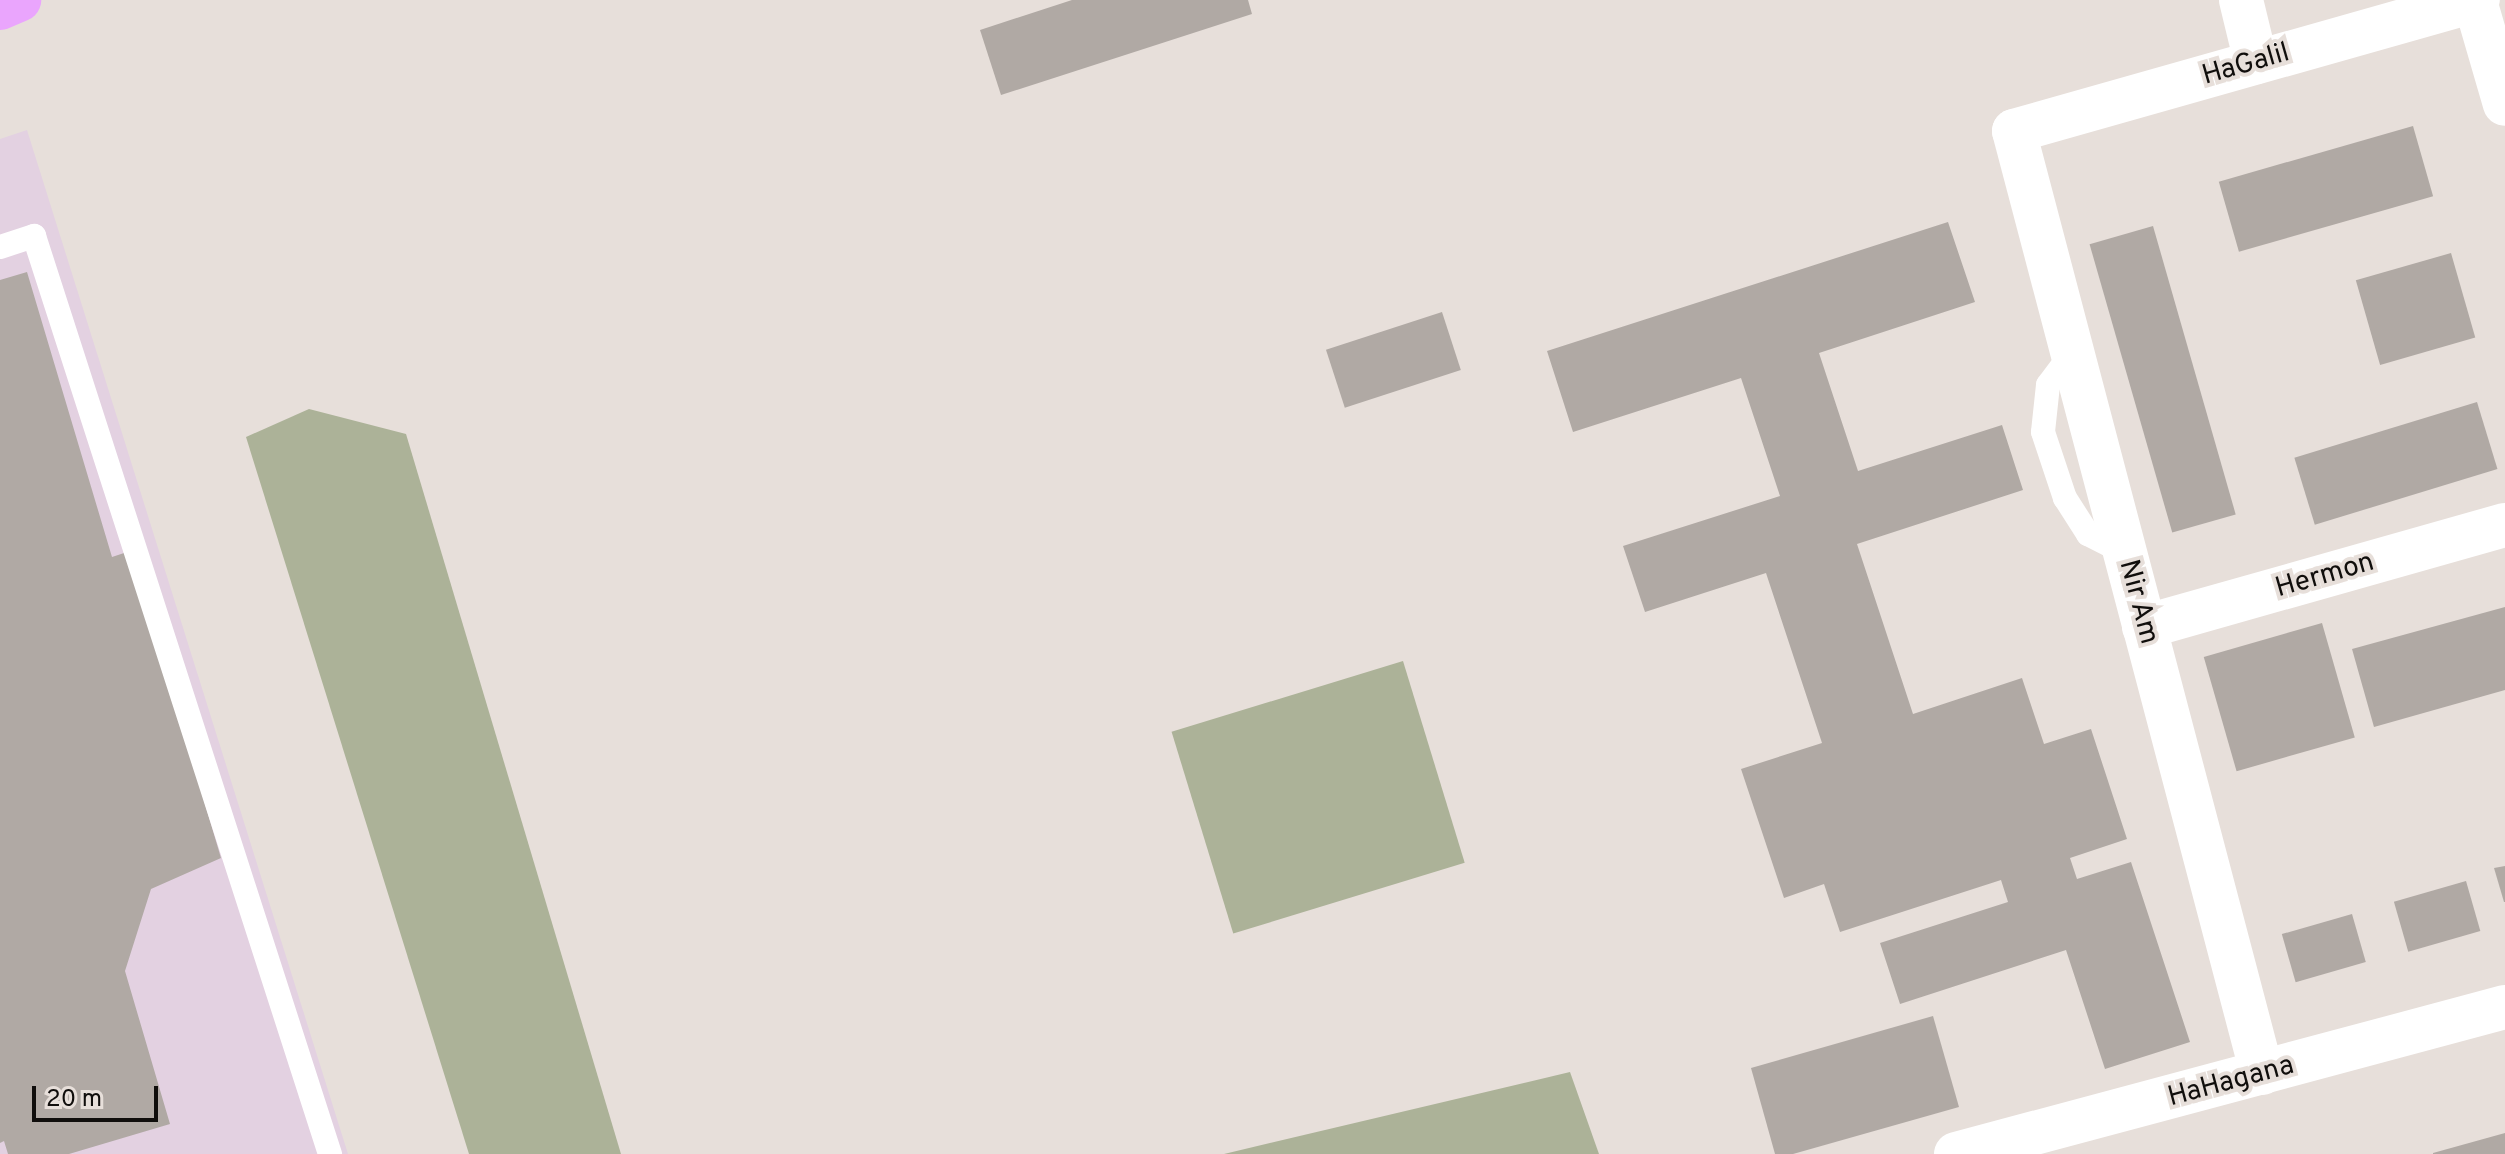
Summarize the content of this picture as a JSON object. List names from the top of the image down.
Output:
{
  "streets": {
    "street": [
      "HaGalil",
      "Hermon",
      "Nir Am",
      "HaHagana"
    ]
  },
  "crossings": [
    ["HaGalil", "Nir Am"],
    ["Hermon", "Nir Am"],
    ["Nir Am", "HaHagana"]
  ],
  "scale_bar": "20 m"
}
